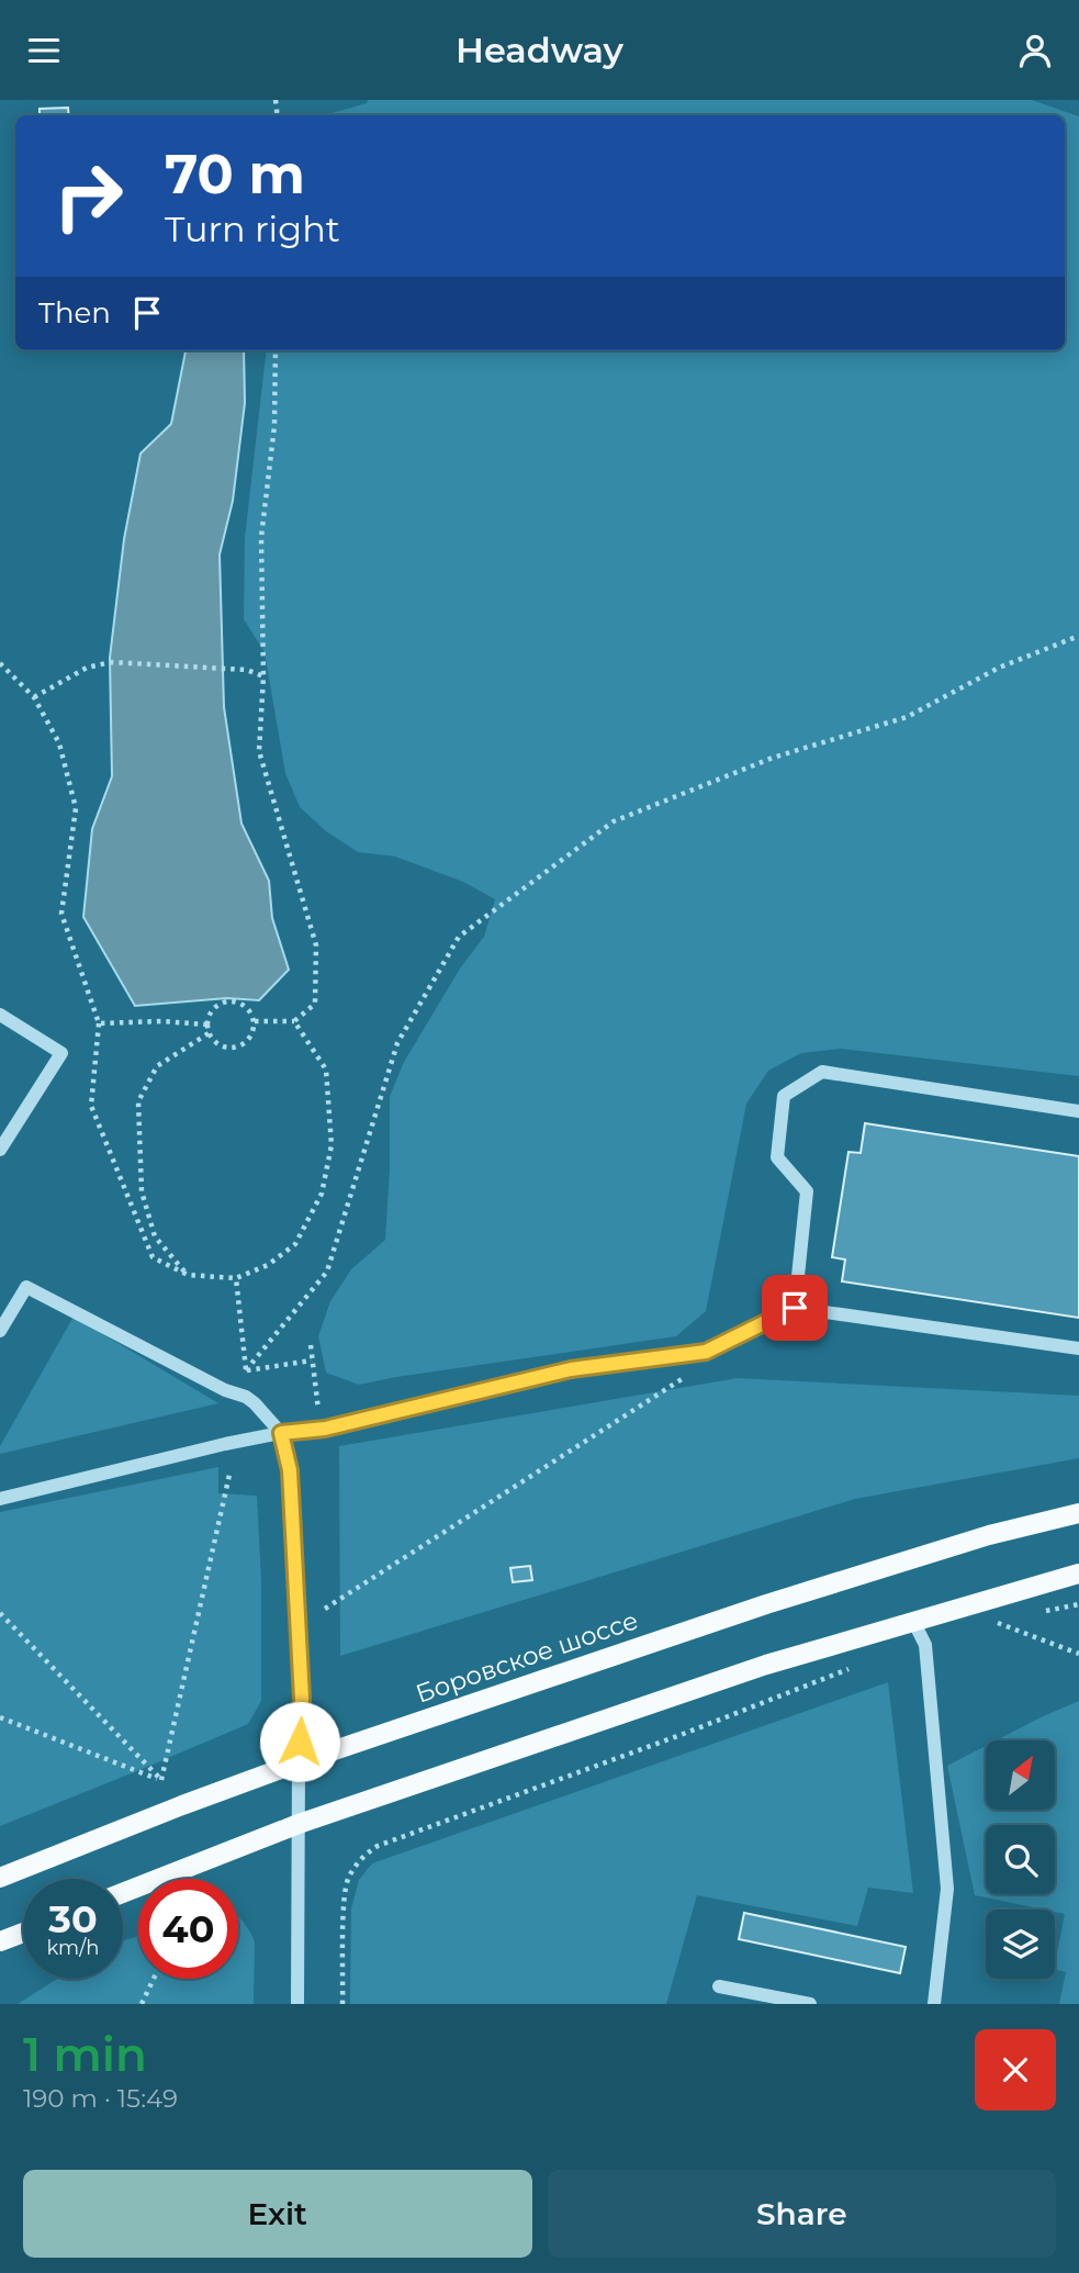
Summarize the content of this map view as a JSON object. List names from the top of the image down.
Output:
{
  "streets": {
    "main road": ["Боровское шоссе"]
  },
  "north": "top right",
  "page": {
    "header": "Headway",
    "turn": ["70 m", "Turn right"],
    "then": "Then",
    "speed": "30 km/h",
    "limit": "40",
    "heading": ["1 min", "190 m · 15:49"],
    "buttons": ["Exit", "Share"]
  }
}
